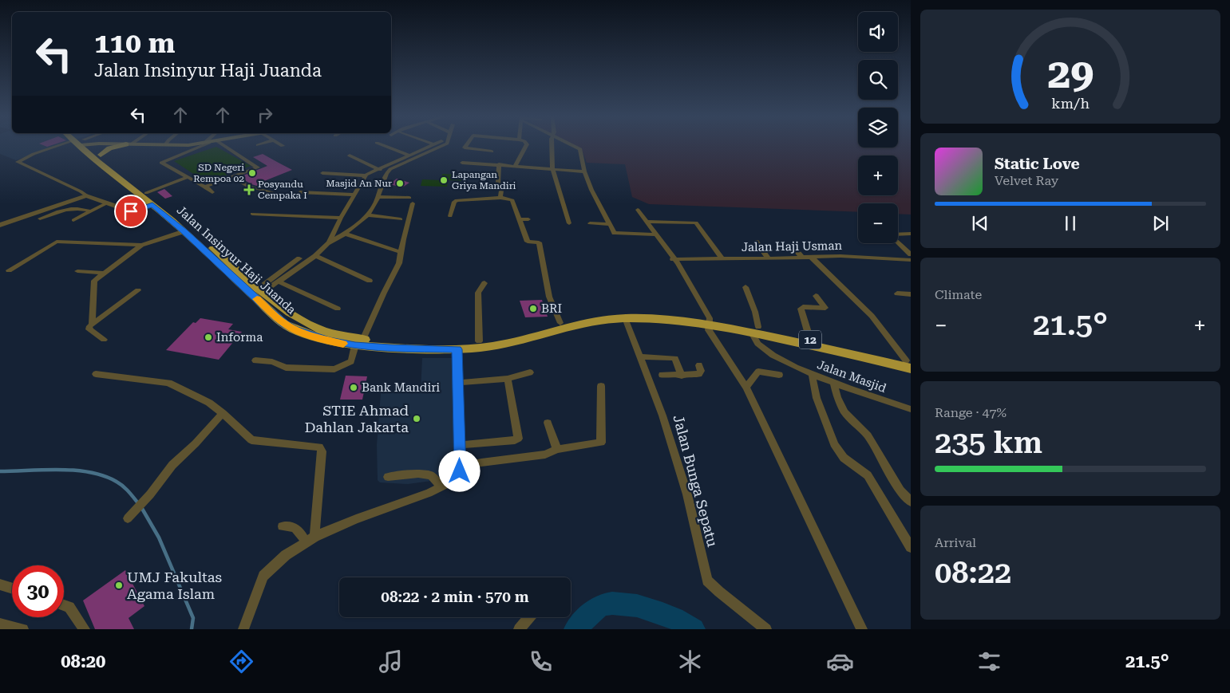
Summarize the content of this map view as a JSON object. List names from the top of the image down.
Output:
{
  "streets": {
    "highway": ["Jalan Insinyur Haji Juanda", "12"],
    "street": ["Jalan Haji Usman", "Jalan Masjid", "Jalan Bunga Sepatu"]
  },
  "crossings": [
    ["Jalan Insinyur Haji Juanda", "Jalan Masjid"],
    ["Jalan Insinyur Haji Juanda", "Jalan Bunga Sepatu"]
  ],
  "places": {
    "other": [
      "SD Negeri Rempoa 02",
      "Lapangan Griya Mandiri",
      "Masjid An Nur",
      "BRI",
      "Informa",
      "Bank Mandiri",
      "STIE Ahmad Dahlan Jakarta",
      "UMJ Fakultas Agama Islam"
    ],
    "health": ["Posyandu Cempaka I"]
  },
  "page": {
    "map_buttons": ["+", "−"],
    "turn": ["110 m", "Jalan Insinyur Haji Juanda"],
    "song": ["Static Love", "Velvet Ray"],
    "tile": [
      "Climate",
      ["Range · 47%", "235 km"],
      ["Arrival", "08:22"]
    ],
    "heat": ["−", "21.5°", "+"],
    "limit": "30",
    "trip": "08:22 · 2 min · 570 m",
    "tabs": ["08:20", "21.5°"],
    "gauge": ["29", "km/h"]
  }
}
